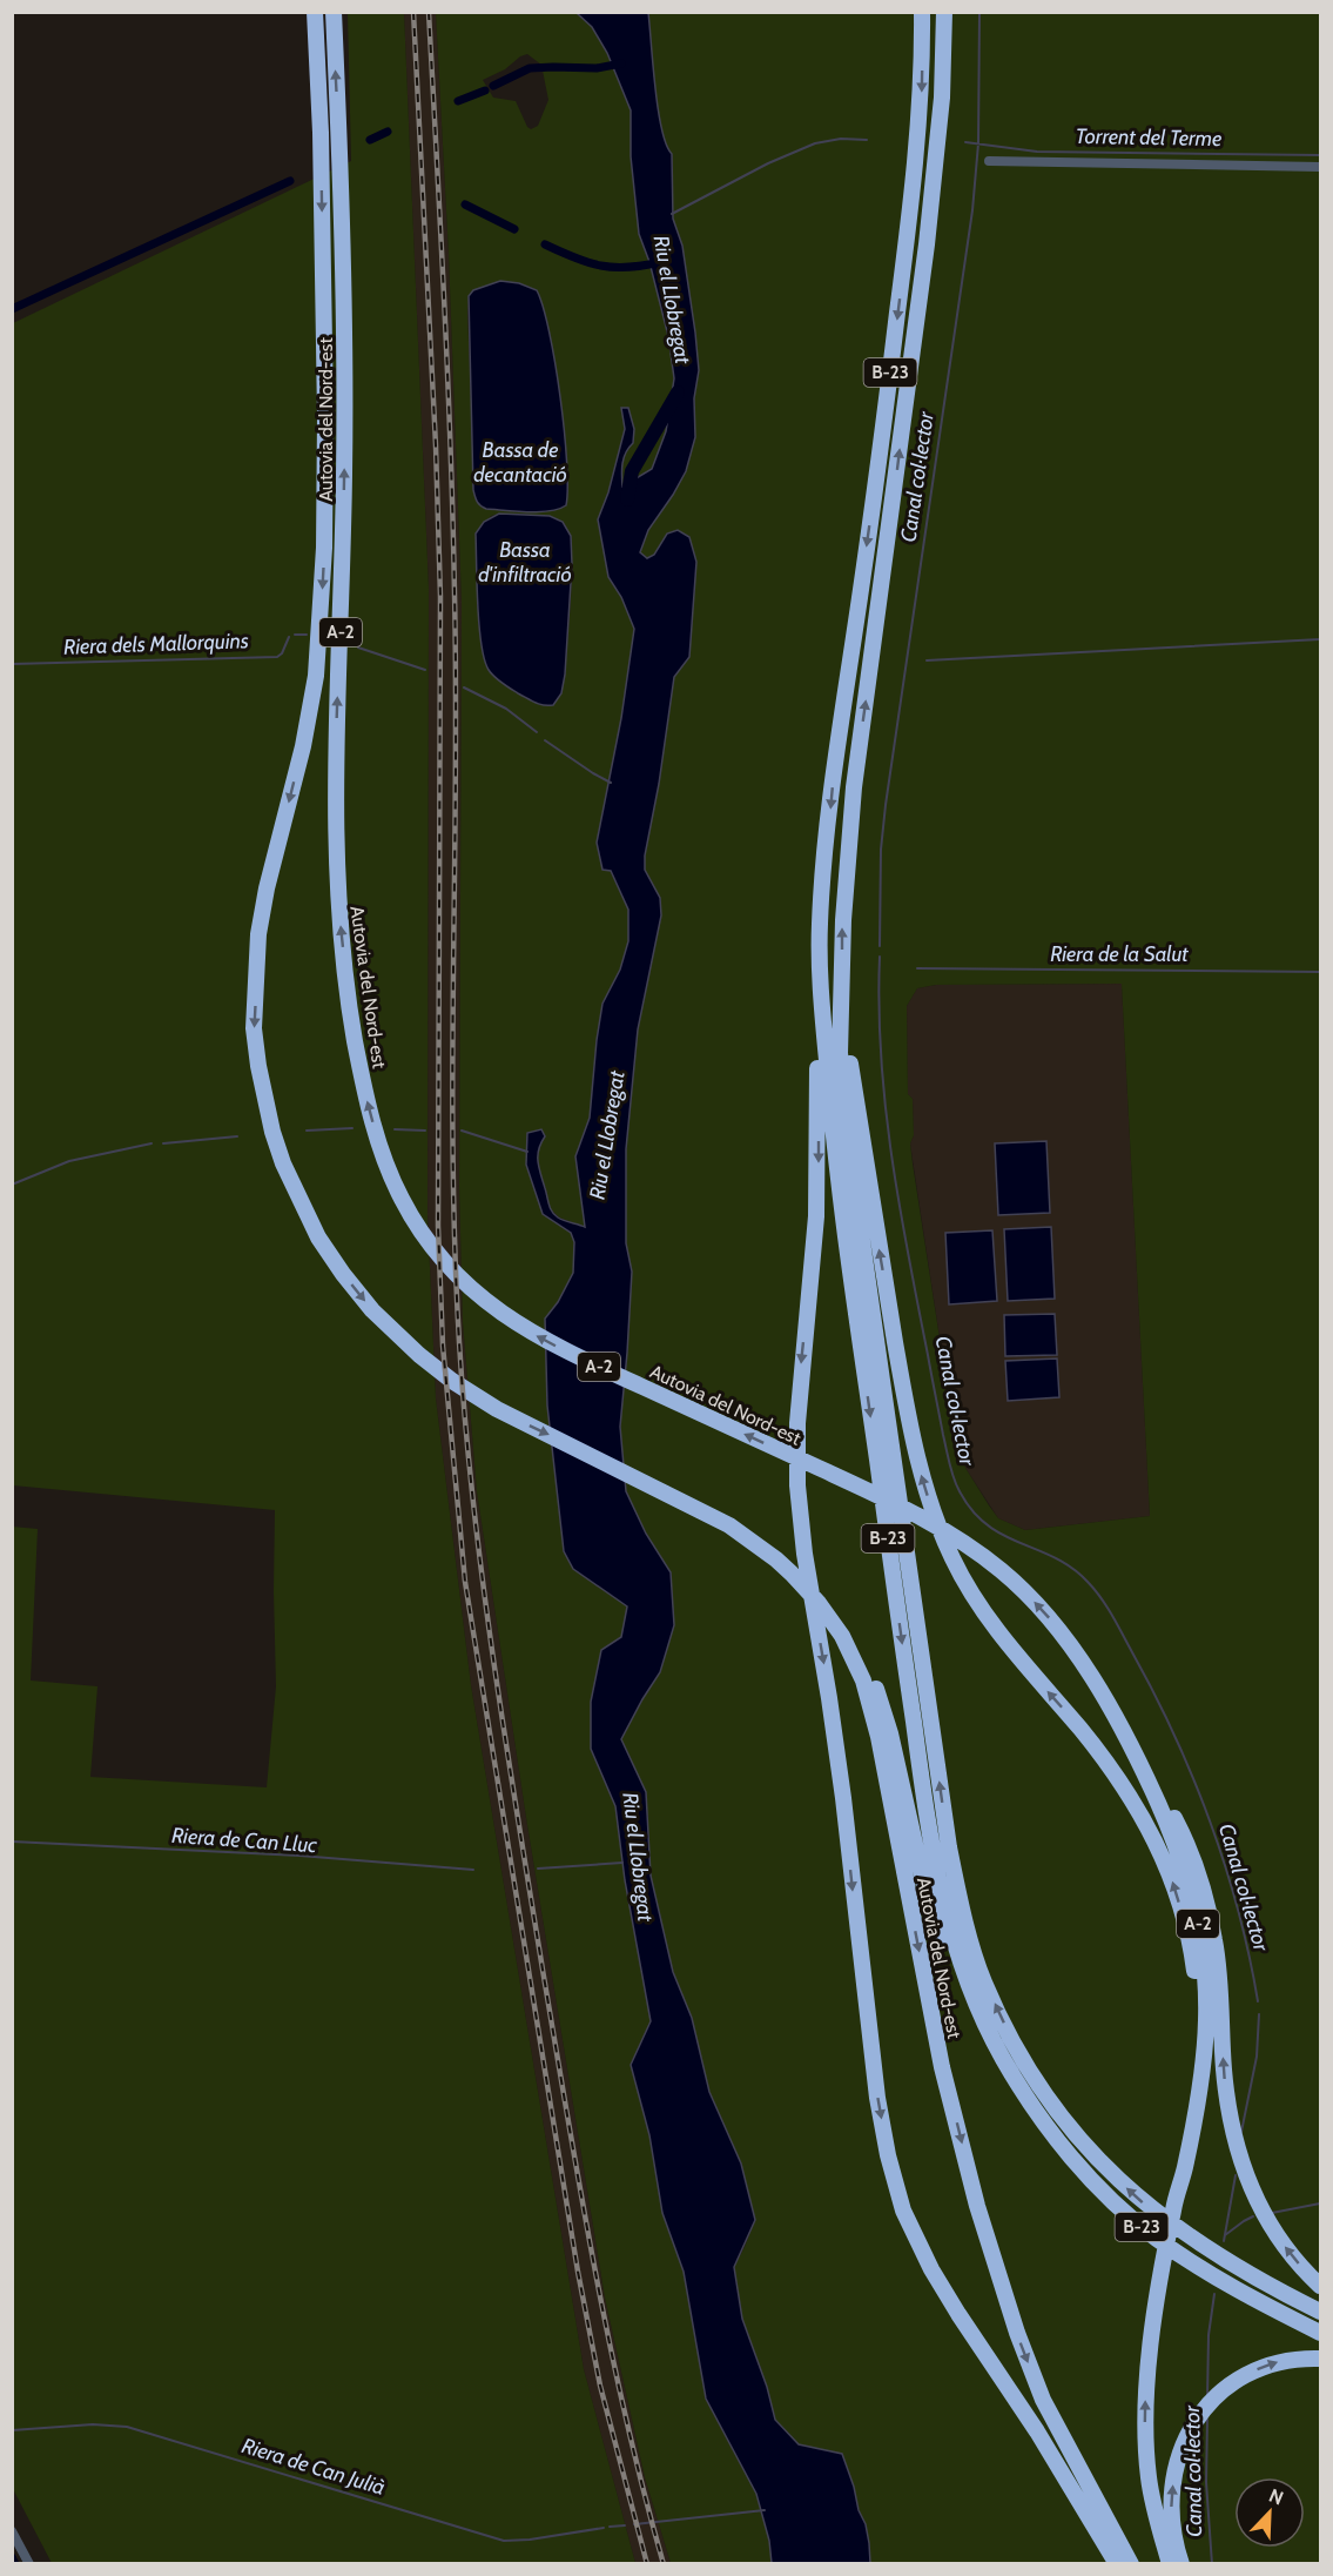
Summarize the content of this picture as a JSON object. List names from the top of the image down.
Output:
{
  "streets": {
    "highway": ["B-23", "Autovia del Nord-est", "A-2"]
  },
  "crossings": [
    ["B-23", "A-2"],
    ["Autovia del Nord-est", "A-2"]
  ],
  "water": [
    "Torrent del Terme",
    "Riu el Llobregat",
    "Bassa de decantació",
    "Canal col·lector",
    "Bassa d'infiltració",
    "Riera dels Mallorquins",
    "Riera de la Salut",
    "Riera de Can Lluc",
    "Riera de Can Julià"
  ],
  "north": "top right"
}
